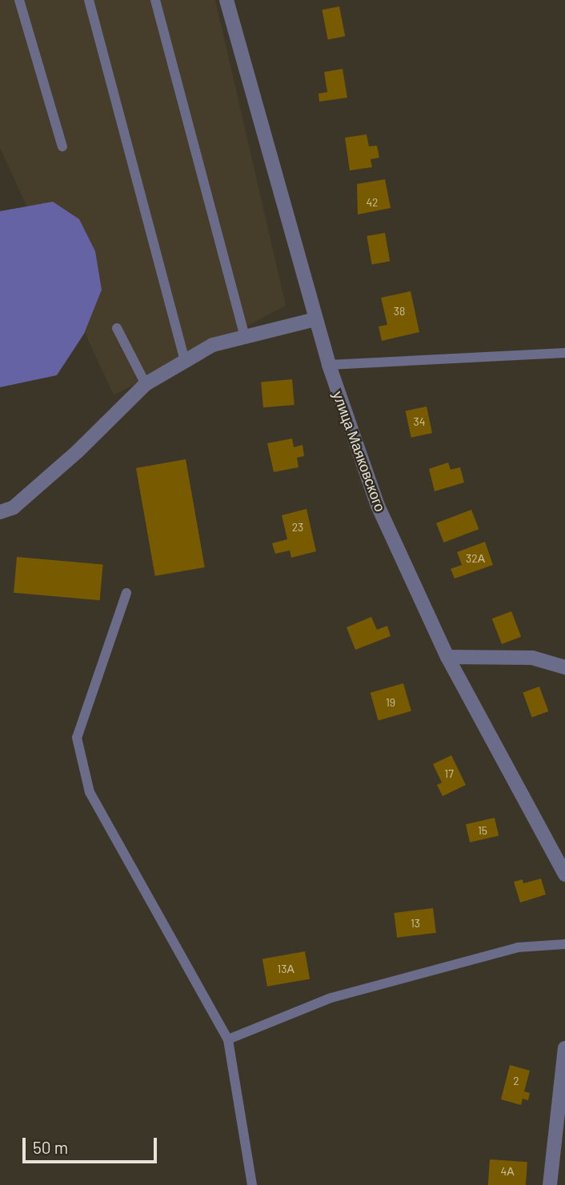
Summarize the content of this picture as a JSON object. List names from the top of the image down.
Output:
{
  "streets": {
    "street": ["улица Маяковского"]
  },
  "house_numbers": [
    "42",
    "38",
    "34",
    "23",
    "32А",
    "19",
    "17",
    "15",
    "13",
    "13А",
    "2",
    "4А"
  ],
  "scale_bar": "50 m"
}
